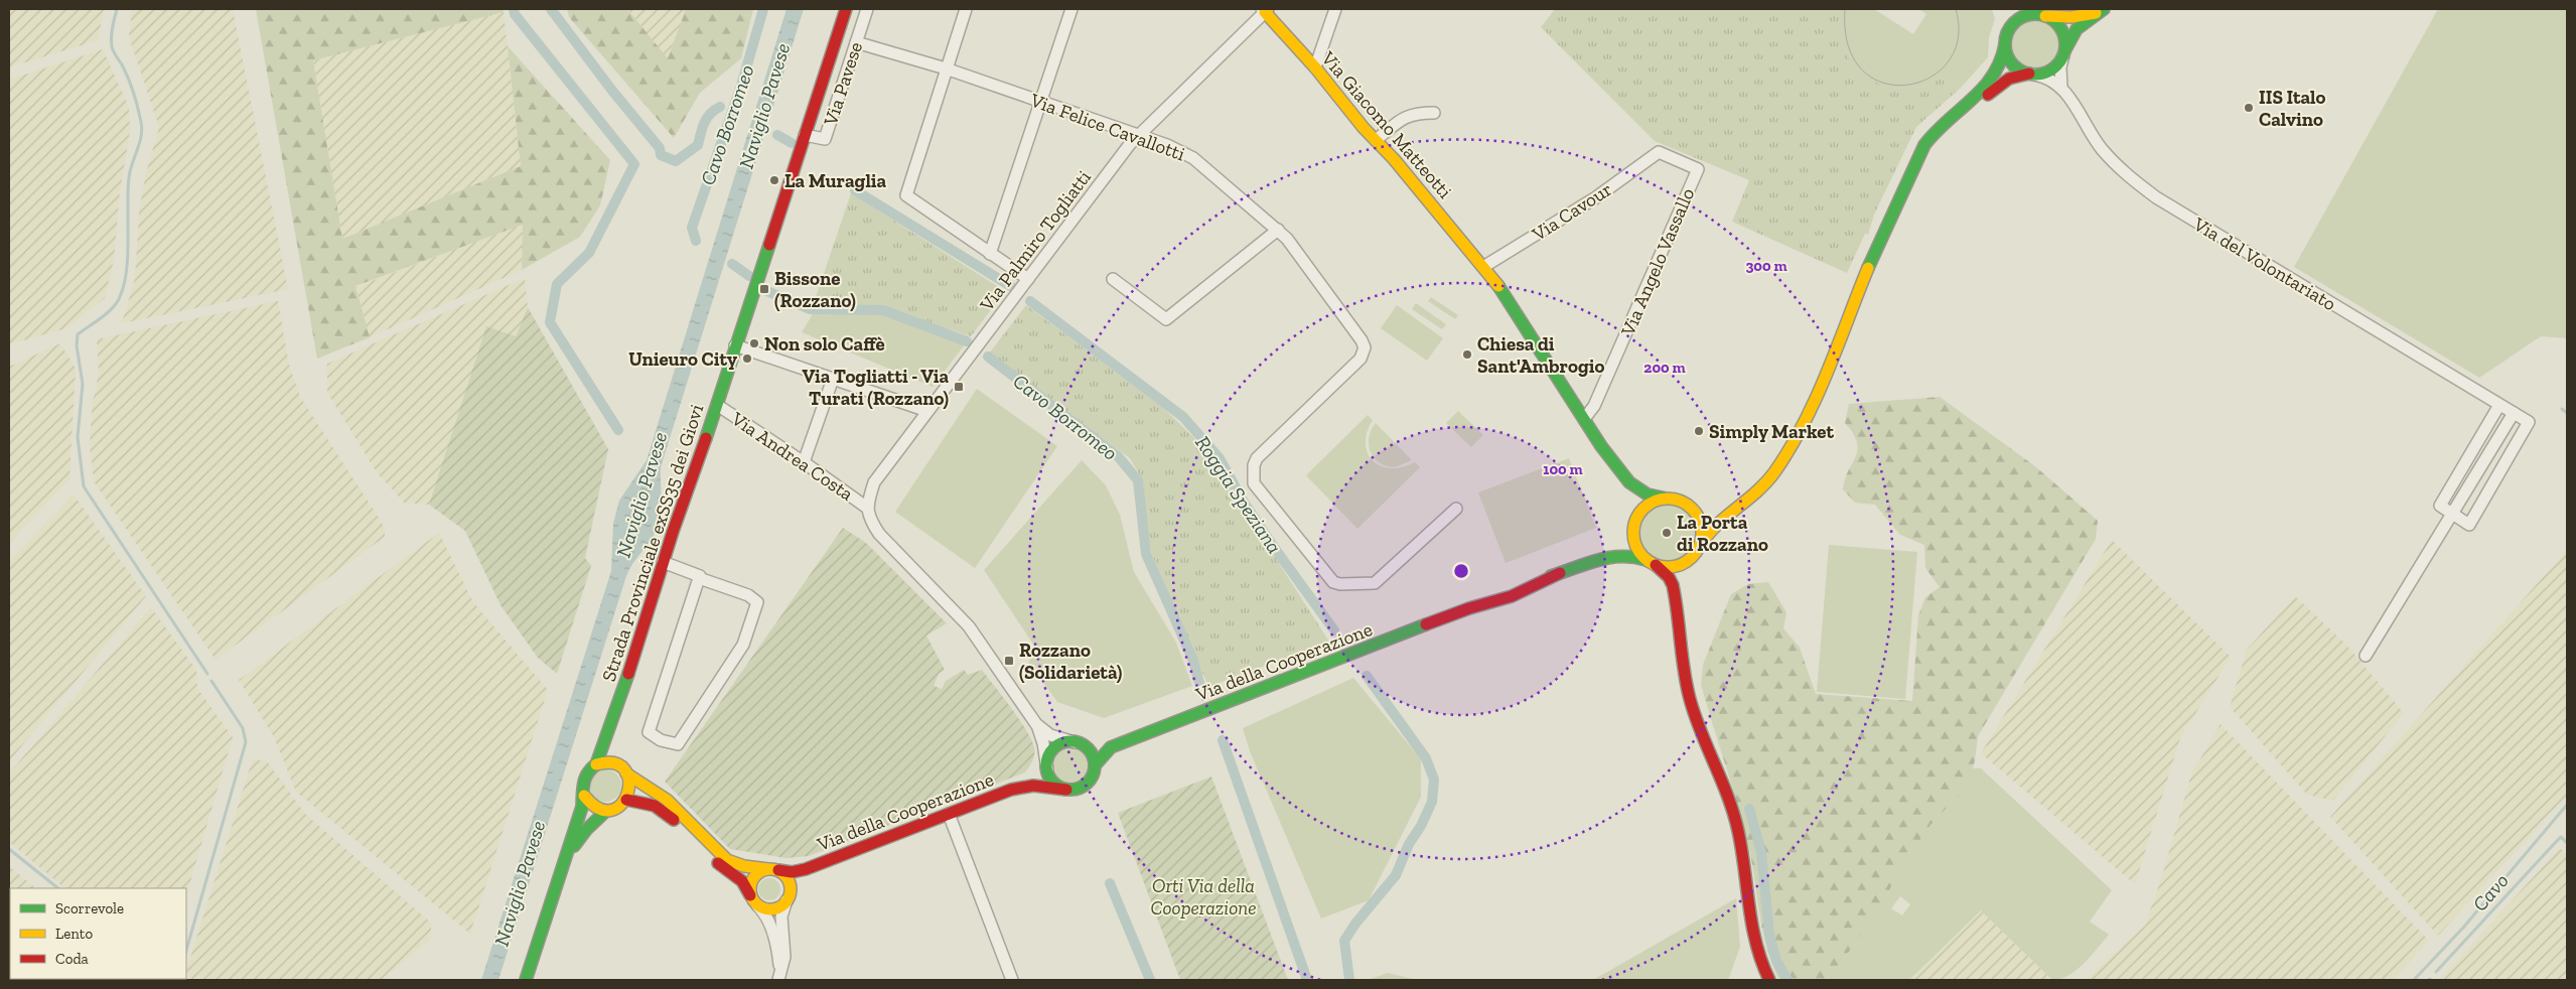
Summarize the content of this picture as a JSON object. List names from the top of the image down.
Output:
{
  "streets": {
    "street": [
      "Via Pavese",
      "Via Giacomo Matteotti",
      "Via Felice Cavallotti",
      "Via Cavour",
      "Via Palmiro Togliatti",
      "Via Angelo Vassallo",
      "Via del Volontariato",
      "Via Andrea Costa",
      "Strada Provinciale exSS35 dei Giovi",
      "Via della Cooperazione"
    ]
  },
  "crossings": [
    ["Via Pavese", "Via Felice Cavallotti"],
    ["Via Pavese", "Strada Provinciale exSS35 dei Giovi"],
    ["Via Giacomo Matteotti", "Via Cavour"],
    ["Via Giacomo Matteotti", "Via Palmiro Togliatti"],
    ["Via Giacomo Matteotti", "Via Angelo Vassallo"],
    ["Via Felice Cavallotti", "Via Palmiro Togliatti"],
    ["Via Cavour", "Via Angelo Vassallo"],
    ["Via Palmiro Togliatti", "Via Andrea Costa"],
    ["Via Andrea Costa", "Strada Provinciale exSS35 dei Giovi"]
  ],
  "water": [
    "Naviglio Pavese",
    "Cavo Borromeo",
    "Roggia Speziana",
    "Cavo"
  ],
  "parks": ["Orti Via della Cooperazione"],
  "places": {
    "other": [
      "IIS Italo Calvino",
      "La Muraglia",
      "Non solo Caffè",
      "Chiesa di Sant'Ambrogio",
      "Unieuro City",
      "Simply Market",
      "La Porta di Rozzano"
    ],
    "transit": ["Bissone (Rozzano)", "Via Togliatti - Via Turati (Rozzano)", "Rozzano (Solidarietà)"]
  },
  "legend": ["Scorrevole", "Lento", "Coda"],
  "rings": ["300 m", "200 m", "100 m"]
}
